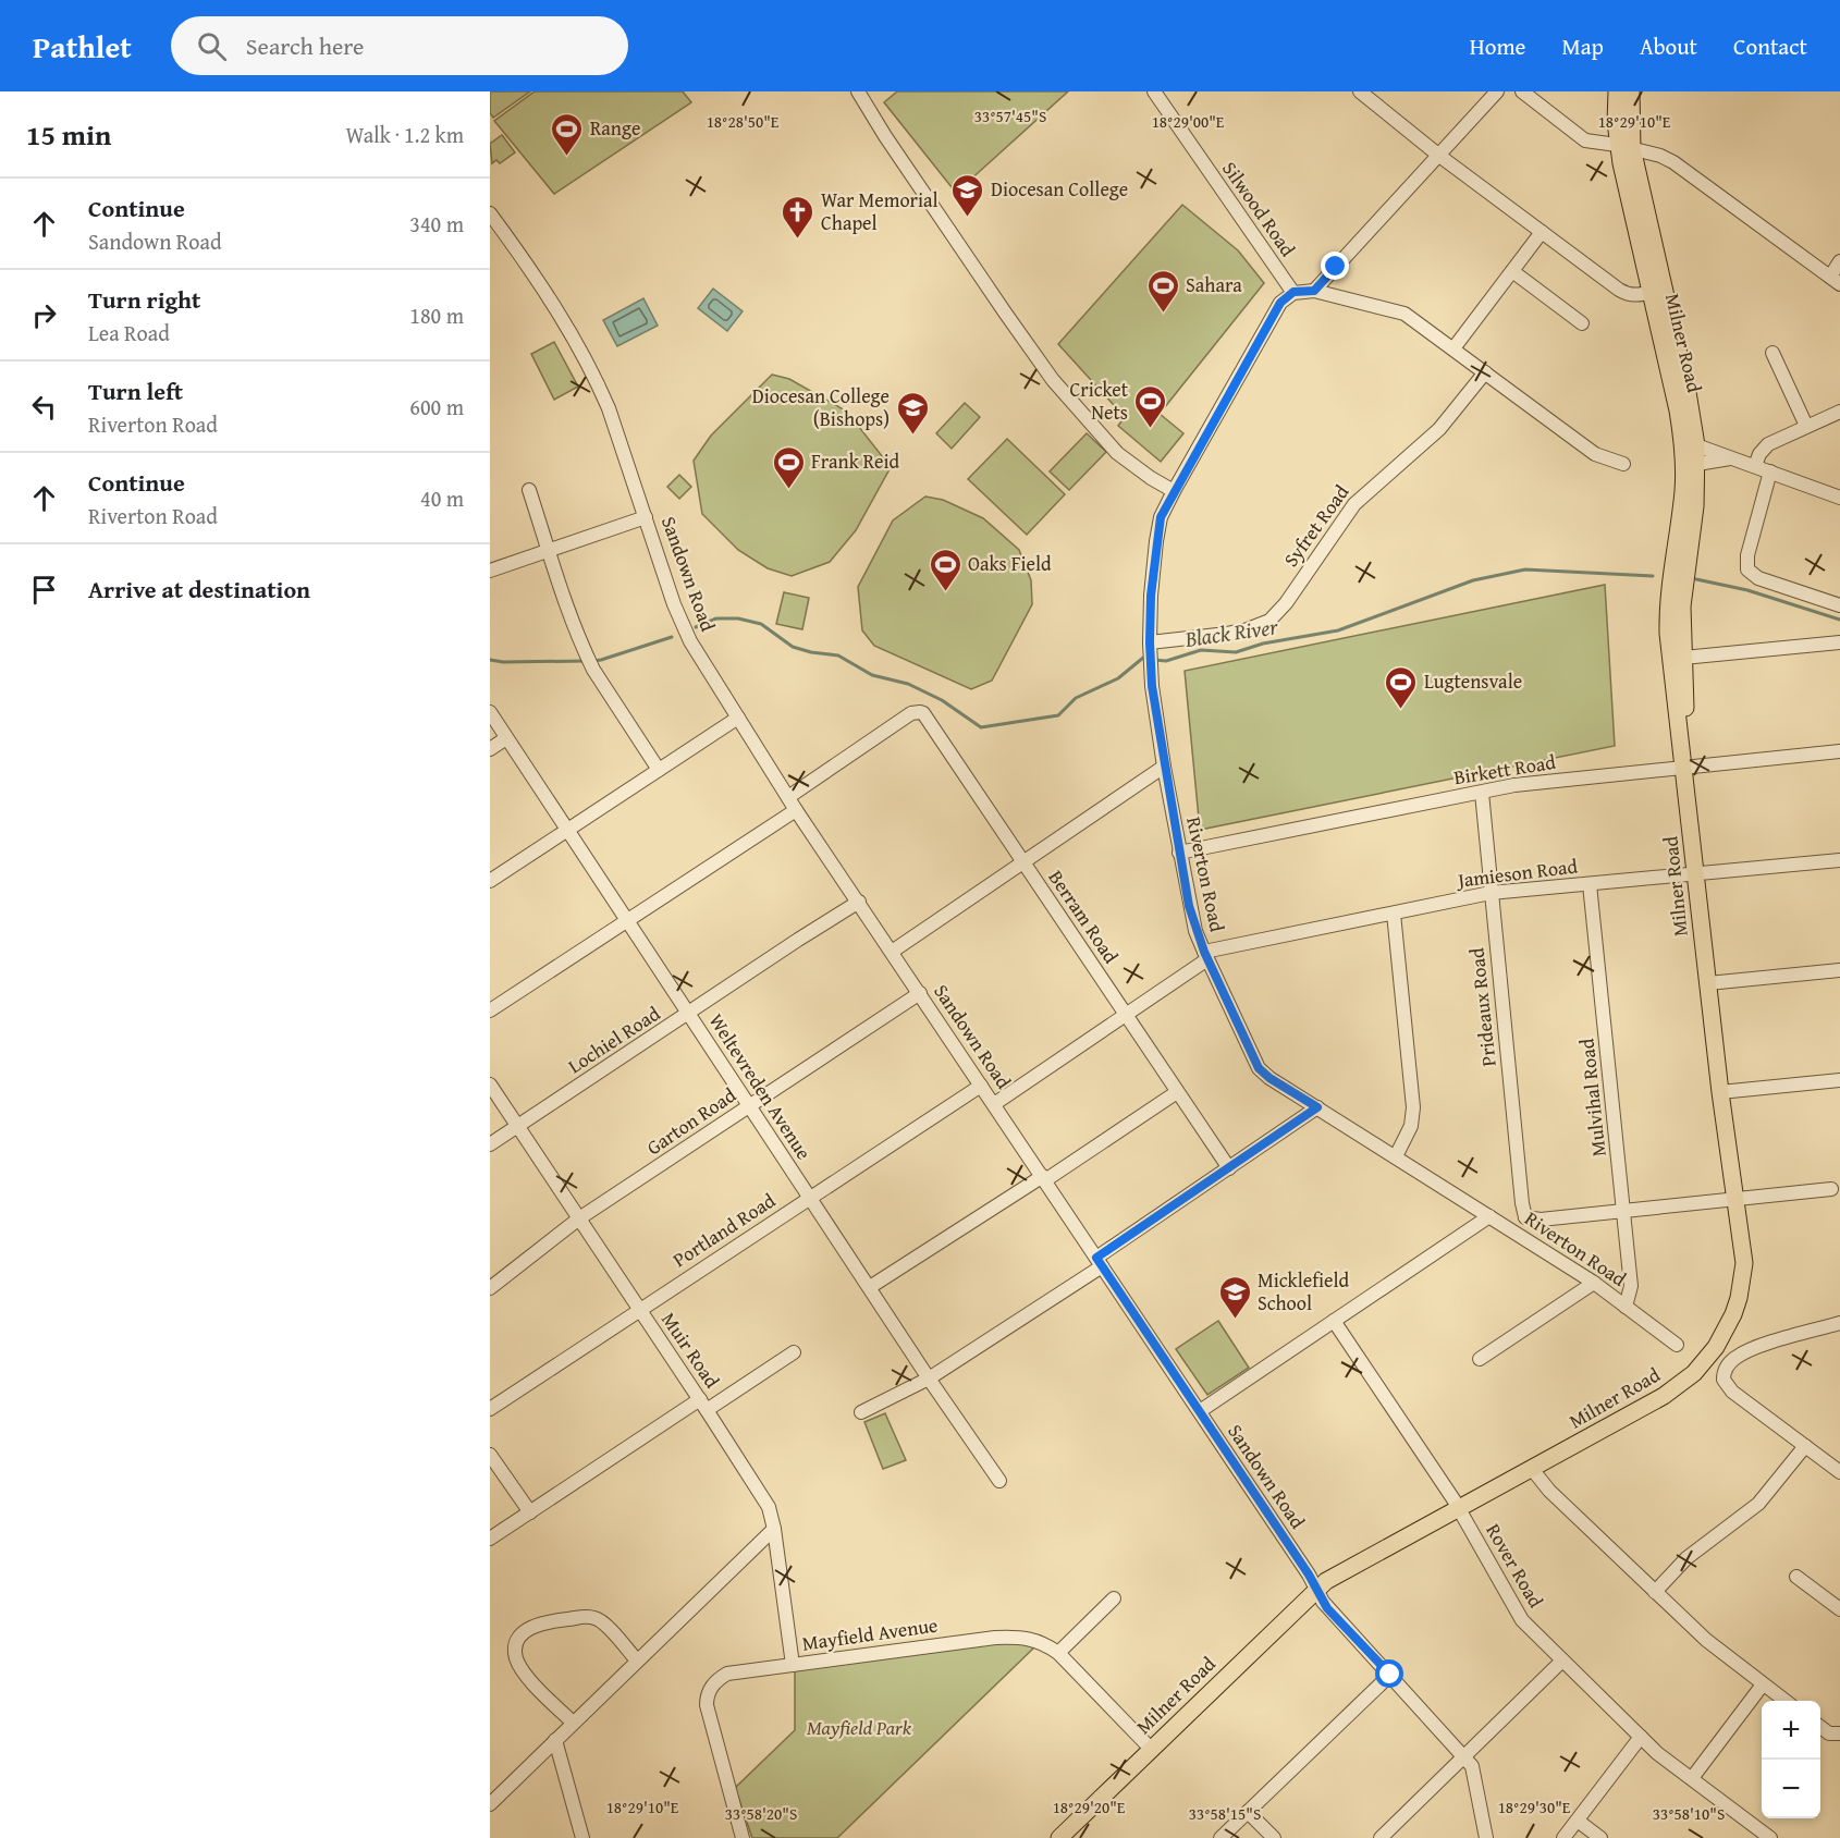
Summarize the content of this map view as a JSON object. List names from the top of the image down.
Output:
{
  "streets": {
    "main road": ["Milner Road"],
    "street": [
      "Silwood Road",
      "Syfret Road",
      "Sandown Road",
      "Birkett Road",
      "Jamieson Road",
      "Riverton Road",
      "Berram Road",
      "Prideaux Road",
      "Lochiel Road",
      "Weltevreden Avenue",
      "Mulvihal Road",
      "Garton Road",
      "Portland Road",
      "Muir Road",
      "Rover Road",
      "Mayfield Avenue"
    ]
  },
  "crossings": [
    ["Silwood Road", "Riverton Road"],
    ["Milner Road", "Sandown Road"],
    ["Milner Road", "Birkett Road"],
    ["Milner Road", "Jamieson Road"],
    ["Milner Road", "Rover Road"],
    ["Milner Road", "Mayfield Avenue"],
    ["Syfret Road", "Riverton Road"],
    ["Sandown Road", "Jamieson Road"],
    ["Sandown Road", "Berram Road"],
    ["Sandown Road", "Lochiel Road"],
    ["Sandown Road", "Garton Road"],
    ["Sandown Road", "Portland Road"],
    ["Birkett Road", "Riverton Road"],
    ["Birkett Road", "Prideaux Road"],
    ["Jamieson Road", "Riverton Road"],
    ["Jamieson Road", "Berram Road"],
    ["Jamieson Road", "Prideaux Road"],
    ["Jamieson Road", "Mulvihal Road"],
    ["Riverton Road", "Mulvihal Road"],
    ["Lochiel Road", "Weltevreden Avenue"],
    ["Lochiel Road", "Muir Road"],
    ["Weltevreden Avenue", "Garton Road"],
    ["Weltevreden Avenue", "Portland Road"],
    ["Garton Road", "Muir Road"],
    ["Portland Road", "Muir Road"],
    ["Muir Road", "Mayfield Avenue"]
  ],
  "water": ["Black River"],
  "parks": ["Mayfield Park"],
  "places": {
    "sports": [
      "Range",
      "Sahara",
      "Cricket Nets",
      "Frank Reid",
      "Oaks Field",
      "Lugtensvale"
    ],
    "school or university": ["Diocesan College", "Diocesan College (Bishops)", "Micklefield School"],
    "church": ["War Memorial Chapel"]
  },
  "page": {
    "header": "Pathlet",
    "search": "Search here",
    "nav": [
      "Home",
      "Map",
      "About",
      "Contact"
    ],
    "heading": ["15 min", "Walk · 1.2 km"],
    "list": [
      ["Continue", "Sandown Road", "340 m"],
      ["Turn right", "Lea Road", "180 m"],
      ["Turn left", "Riverton Road", "600 m"],
      ["Continue", "Riverton Road", "40 m"],
      "Arrive at destination"
    ],
    "map_buttons": ["+", "−"]
  },
  "coordinates": [
    "33°57'45\"S",
    "18°28'50\"E",
    "18°29'00\"E",
    "18°29'10\"E",
    "18°29'20\"E",
    "18°29'30\"E",
    "33°58'20\"S",
    "33°58'15\"S",
    "33°58'10\"S"
  ]
}
